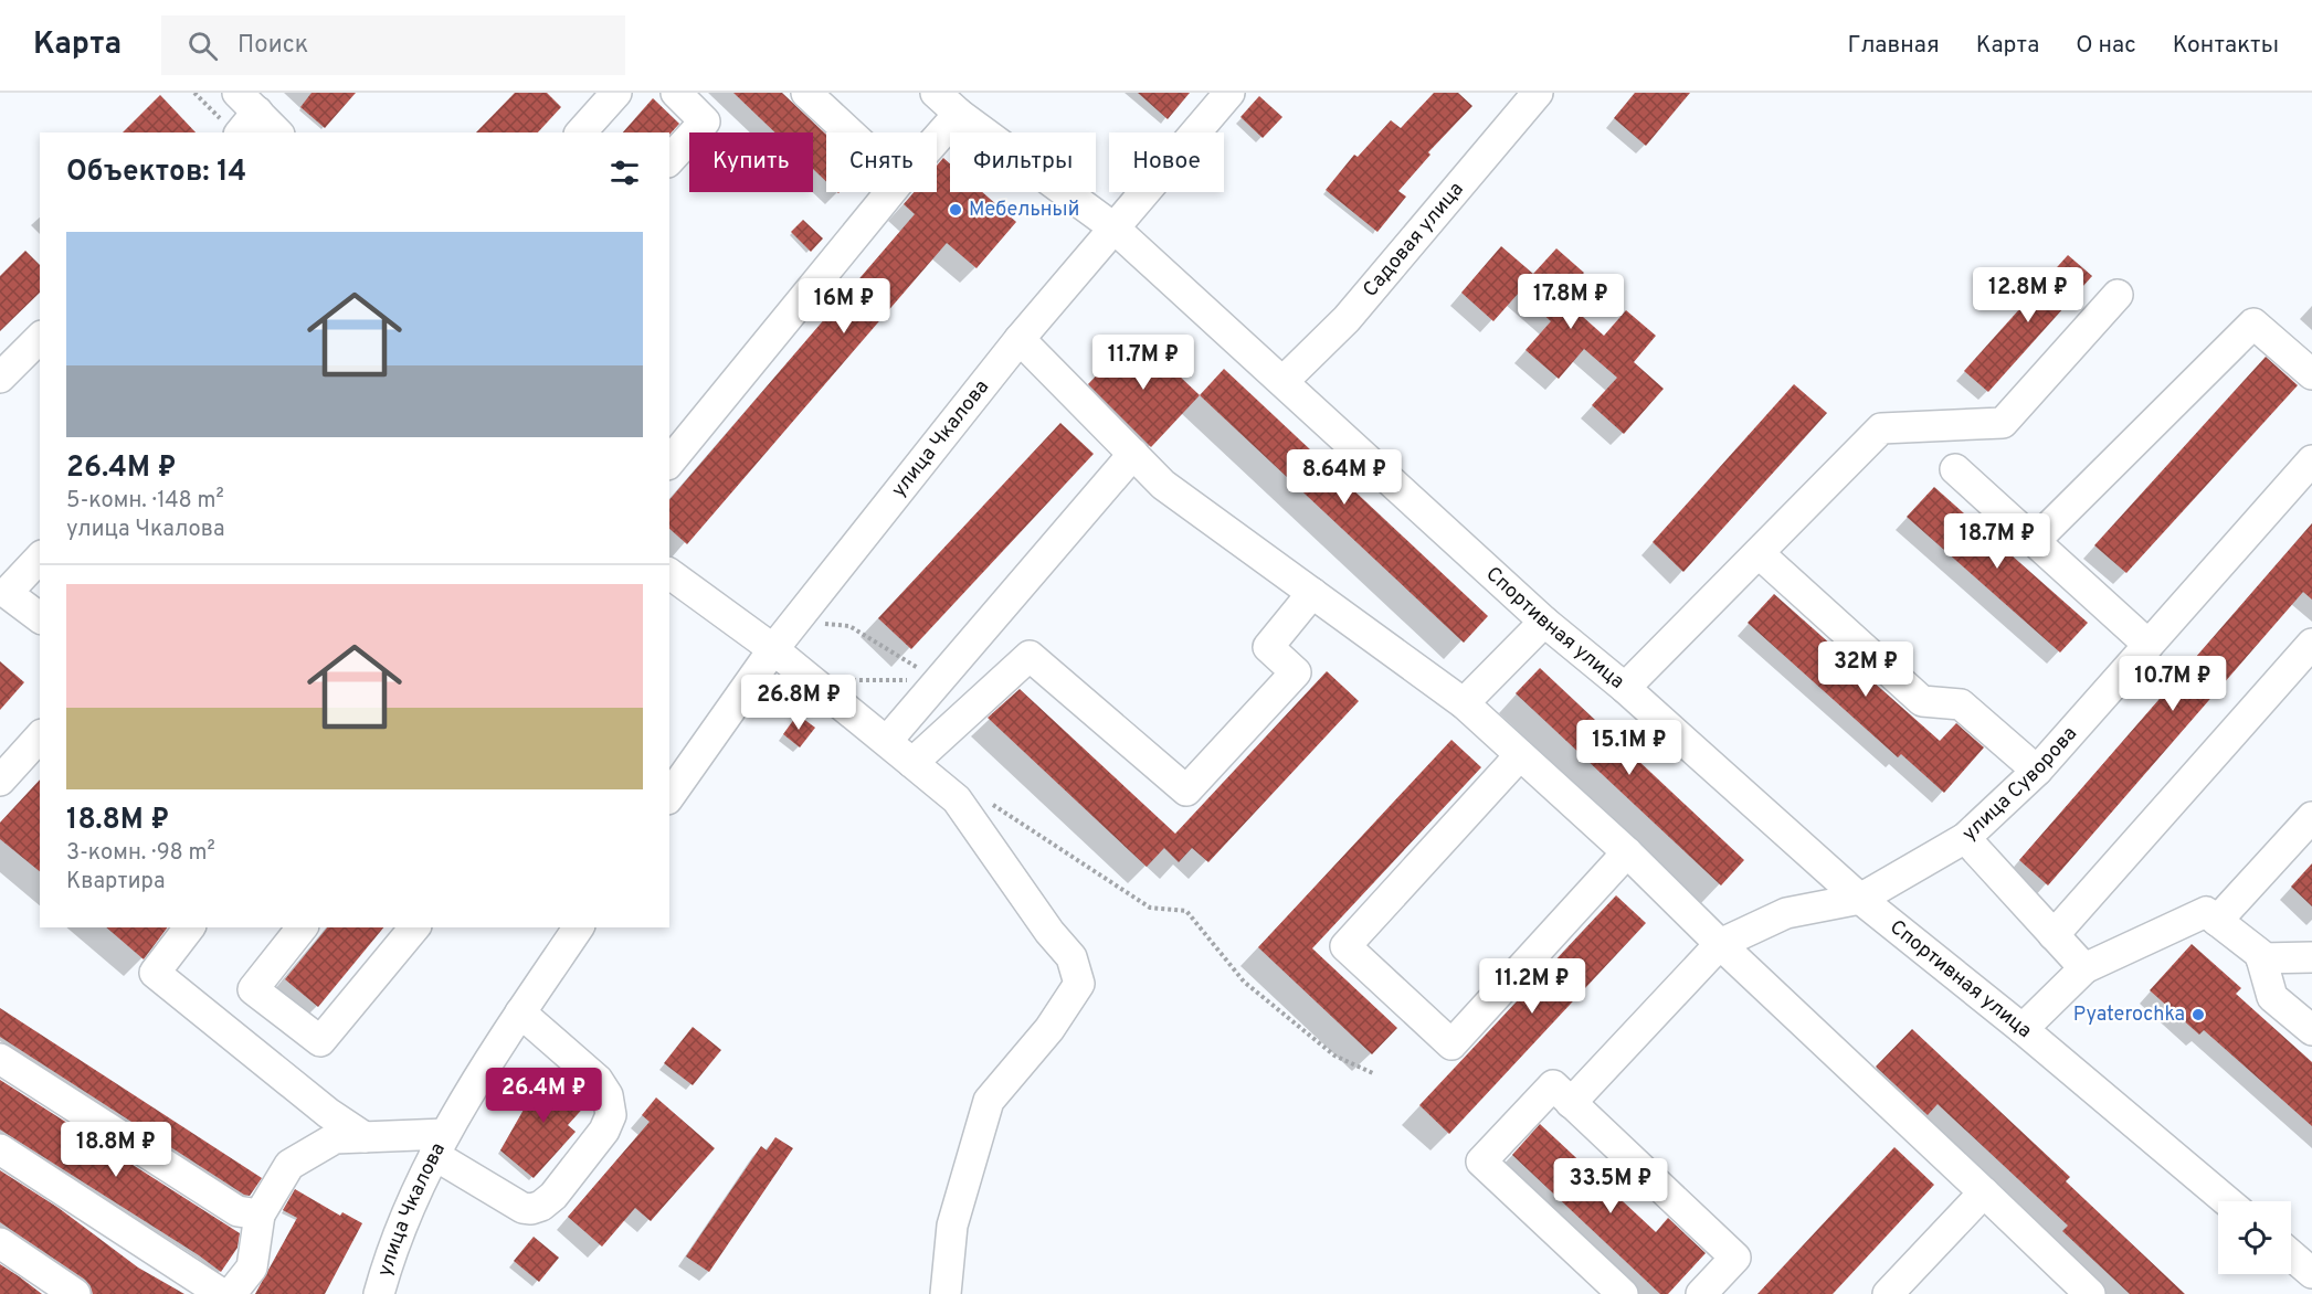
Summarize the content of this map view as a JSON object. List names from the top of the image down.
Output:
{
  "streets": {
    "street": [
      "Садовая улица",
      "улица Чкалова",
      "Спортивная улица",
      "улица Суворова"
    ]
  },
  "crossings": [
    ["Садовая улица", "Спортивная улица"],
    ["улица Чкалова", "Спортивная улица"],
    ["Спортивная улица", "улица Суворова"]
  ],
  "places": ["Мебельный", "Pyaterochka"],
  "page": {
    "header": "Карта",
    "search": "Поиск",
    "nav": [
      "Главная",
      "Карта",
      "О нас",
      "Контакты"
    ],
    "chip": [
      "Купить",
      "Снять",
      "Фильтры",
      "Новое"
    ],
    "heading": "Объектов: 14",
    "list": [
      {
        "name": "26.4M ₽",
        "note": "5-комн. · 148 m² · улица Чкалова"
      },
      {
        "name": "18.8M ₽",
        "note": "3-комн. · 98 m² · Квартира"
      }
    ],
    "price": [
      "12.8M ₽",
      "17.8M ₽",
      "16M ₽",
      "11.7M ₽",
      "8.64M ₽",
      "18.7M ₽",
      "32M ₽",
      "10.7M ₽",
      "26.8M ₽",
      "15.1M ₽",
      "11.2M ₽",
      "26.4M ₽",
      "18.8M ₽",
      "33.5M ₽"
    ]
  }
}
